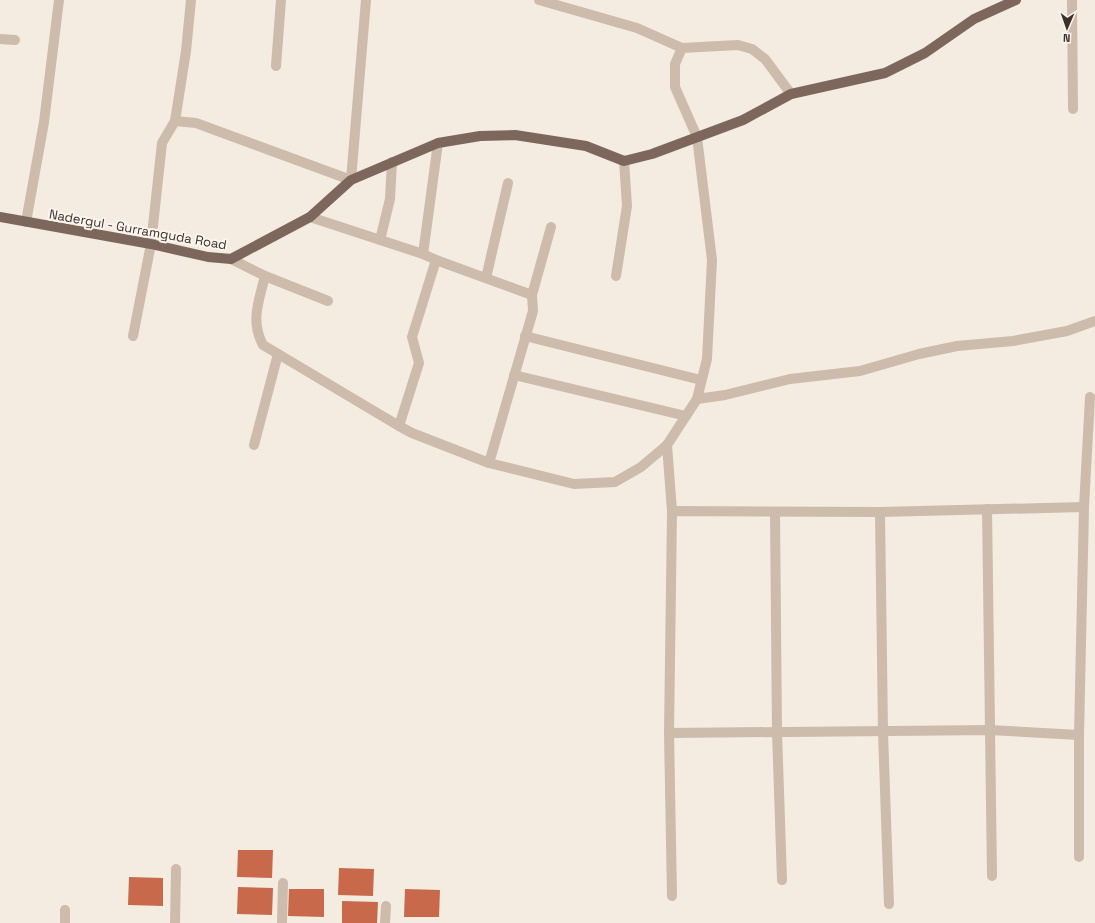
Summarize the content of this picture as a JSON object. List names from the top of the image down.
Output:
{
  "streets": {
    "main road": ["Nadergul - Gurramguda Road"]
  },
  "north": "bottom"
}
